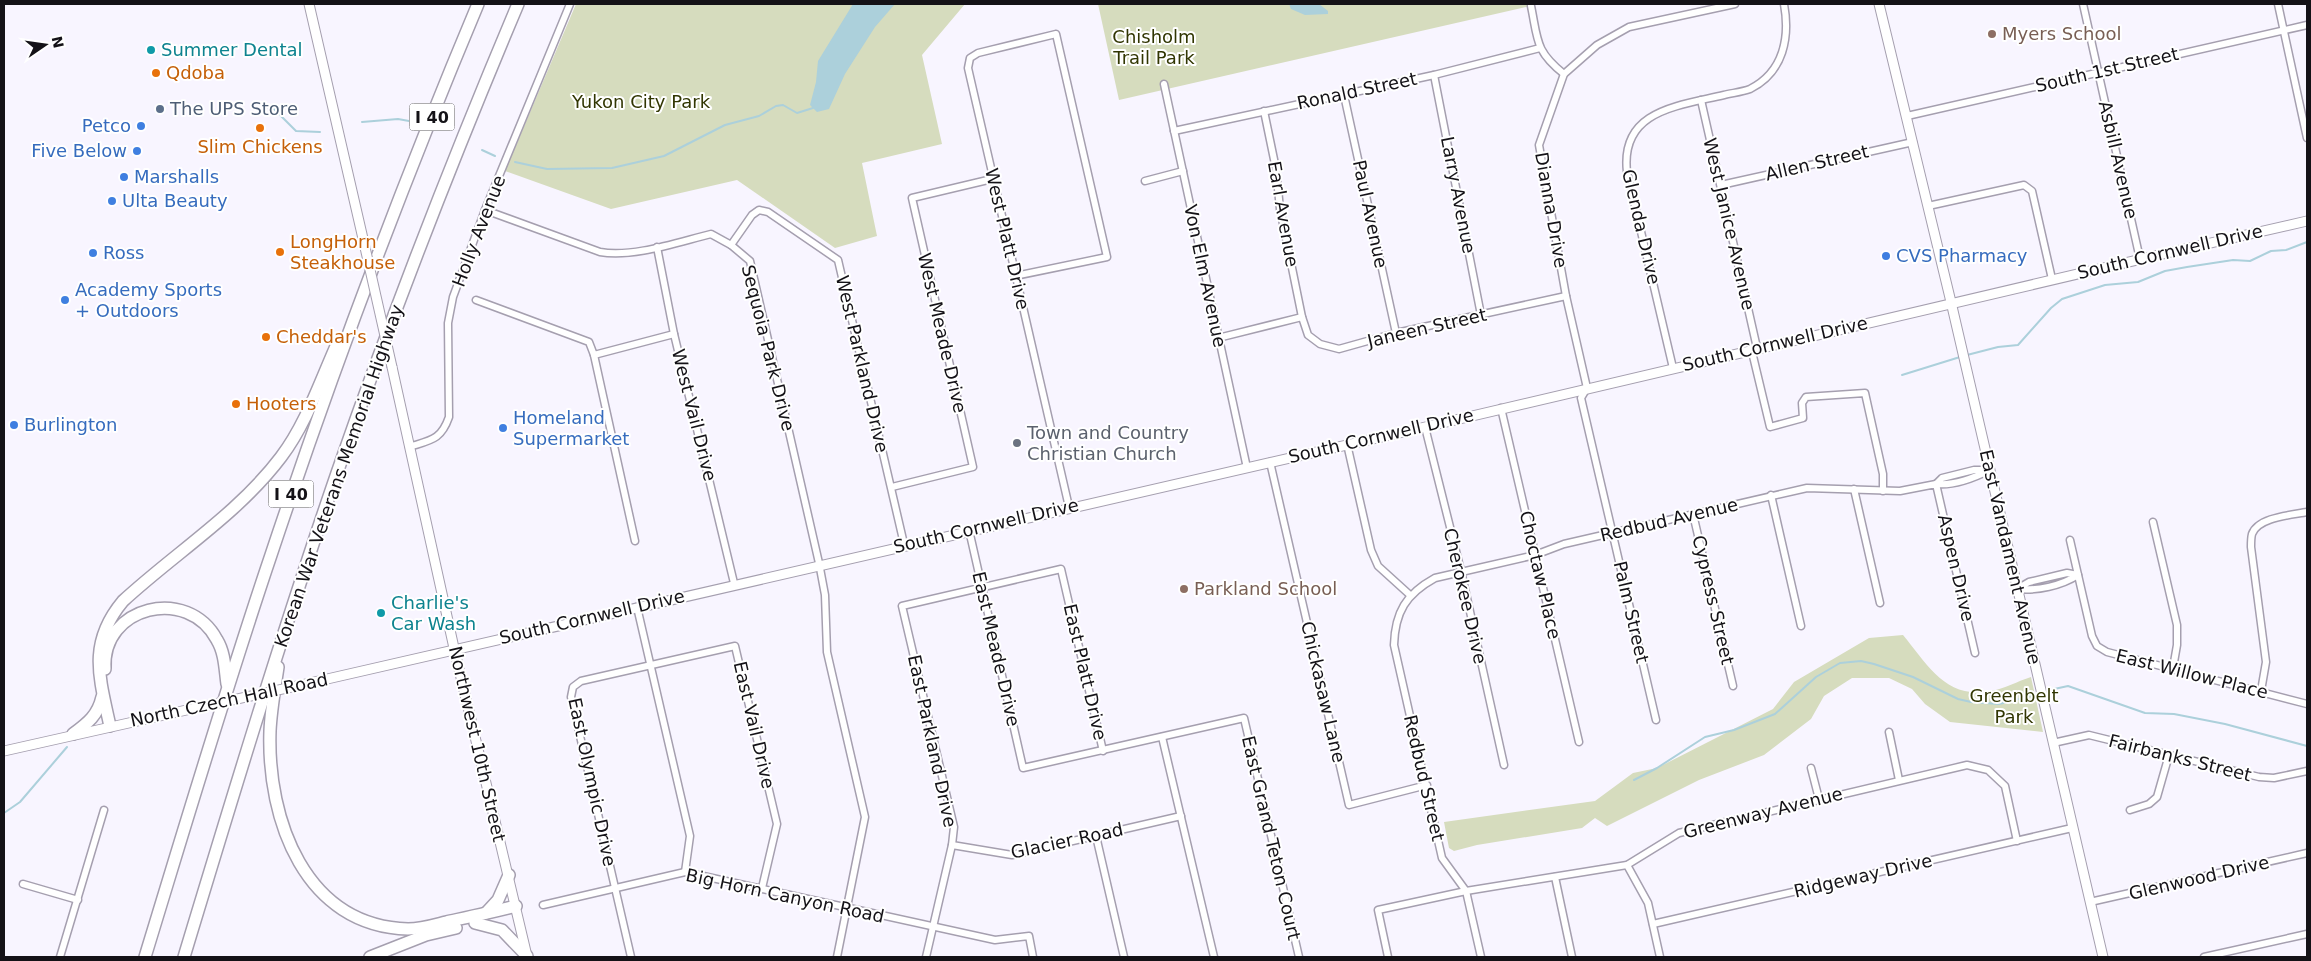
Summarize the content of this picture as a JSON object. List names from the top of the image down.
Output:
{
  "streets": {
    "highway": ["I 40", "Korean War Veterans Memorial Highway"],
    "main road": [
      "South Cornwell Drive",
      "East Vandament Avenue",
      "North Czech Hall Road",
      "Northwest 10th Street"
    ],
    "street": [
      "South 1st Street",
      "Ronald Street",
      "Asbill Avenue",
      "Allen Street",
      "Larry Avenue",
      "Dianna Drive",
      "Earl Avenue",
      "Paul Avenue",
      "West Janice Avenue",
      "Glenda Drive",
      "Holly Avenue",
      "West Platt Drive",
      "Von Elm Avenue",
      "Janeen Street",
      "West Meade Drive",
      "Sequoia Park Drive",
      "West Parkland Drive",
      "West Vail Drive",
      "Redbud Avenue",
      "Aspen Drive",
      "Choctaw Place",
      "Cherokee Drive",
      "Cypress Street",
      "Palm Street",
      "East Meade Drive",
      "East Platt Drive",
      "East Willow Place",
      "Chickasaw Lane",
      "East Vail Drive",
      "East Parkland Drive",
      "Fairbanks Street",
      "Redbud Street",
      "East Olympic Drive",
      "Greenway Avenue",
      "East Grand Teton Court",
      "Glacier Road",
      "Ridgeway Drive",
      "Glenwood Drive",
      "Big Horn Canyon Road"
    ]
  },
  "crossings": [
    ["South 1st Street", "Asbill Avenue"],
    ["South 1st Street", "East Vandament Avenue"],
    ["Ronald Street", "Larry Avenue"],
    ["Ronald Street", "Earl Avenue"],
    ["Ronald Street", "Paul Avenue"],
    ["Ronald Street", "Von Elm Avenue"],
    ["Asbill Avenue", "South Cornwell Drive"],
    ["Allen Street", "West Janice Avenue"],
    ["Allen Street", "East Vandament Avenue"],
    ["Larry Avenue", "Janeen Street"],
    ["Dianna Drive", "South Cornwell Drive"],
    ["Dianna Drive", "Janeen Street"],
    ["Dianna Drive", "Palm Street"],
    ["Earl Avenue", "Janeen Street"],
    ["Paul Avenue", "Janeen Street"],
    ["West Janice Avenue", "Glenda Drive"],
    ["West Janice Avenue", "South Cornwell Drive"],
    ["West Janice Avenue", "Redbud Avenue"],
    ["Glenda Drive", "South Cornwell Drive"],
    ["Holly Avenue", "Sequoia Park Drive"],
    ["Holly Avenue", "Northwest 10th Street"],
    ["West Platt Drive", "South Cornwell Drive"],
    ["West Platt Drive", "West Meade Drive"],
    ["South Cornwell Drive", "Von Elm Avenue"],
    ["South Cornwell Drive", "Sequoia Park Drive"],
    ["South Cornwell Drive", "West Vail Drive"],
    ["South Cornwell Drive", "East Vandament Avenue"],
    ["South Cornwell Drive", "Choctaw Place"],
    ["South Cornwell Drive", "Cherokee Drive"],
    ["South Cornwell Drive", "Palm Street"],
    ["South Cornwell Drive", "East Meade Drive"],
    ["South Cornwell Drive", "Chickasaw Lane"],
    ["South Cornwell Drive", "North Czech Hall Road"],
    ["South Cornwell Drive", "Northwest 10th Street"],
    ["West Meade Drive", "West Parkland Drive"],
    ["Sequoia Park Drive", "West Parkland Drive"],
    ["Sequoia Park Drive", "West Vail Drive"],
    ["Sequoia Park Drive", "Big Horn Canyon Road"],
    ["Redbud Avenue", "East Vandament Avenue"],
    ["Redbud Avenue", "Aspen Drive"],
    ["Redbud Avenue", "Choctaw Place"],
    ["Redbud Avenue", "Cherokee Drive"],
    ["Redbud Avenue", "Cypress Street"],
    ["Redbud Avenue", "Palm Street"],
    ["Redbud Avenue", "Redbud Street"],
    ["East Vandament Avenue", "Fairbanks Street"],
    ["East Vandament Avenue", "Ridgeway Drive"],
    ["East Vandament Avenue", "Glenwood Drive"],
    ["East Meade Drive", "East Platt Drive"],
    ["East Meade Drive", "East Parkland Drive"],
    ["East Platt Drive", "East Parkland Drive"],
    ["East Platt Drive", "East Grand Teton Court"],
    ["Chickasaw Lane", "Redbud Street"],
    ["North Czech Hall Road", "Northwest 10th Street"],
    ["East Vail Drive", "East Olympic Drive"],
    ["East Vail Drive", "Big Horn Canyon Road"],
    ["East Parkland Drive", "Glacier Road"],
    ["East Parkland Drive", "Big Horn Canyon Road"],
    ["Redbud Street", "Greenway Avenue"],
    ["East Olympic Drive", "Big Horn Canyon Road"],
    ["Greenway Avenue", "Ridgeway Drive"]
  ],
  "parks": ["Chisholm Trail Park", "Yukon City Park", "Greenbelt Park"],
  "places": [
    "Myers School",
    "Summer Dental",
    "Qdoba",
    "The UPS Store",
    "Petco",
    "Slim Chickens",
    "Five Below",
    "Marshalls",
    "Ulta Beauty",
    "LongHorn Steakhouse",
    "Ross",
    "CVS Pharmacy",
    "Academy Sports + Outdoors",
    "Cheddar's",
    "Hooters",
    "Burlington",
    "Homeland Supermarket",
    "Town and Country Christian Church",
    "Parkland School",
    "Charlie's Car Wash"
  ],
  "north": "right"
}
